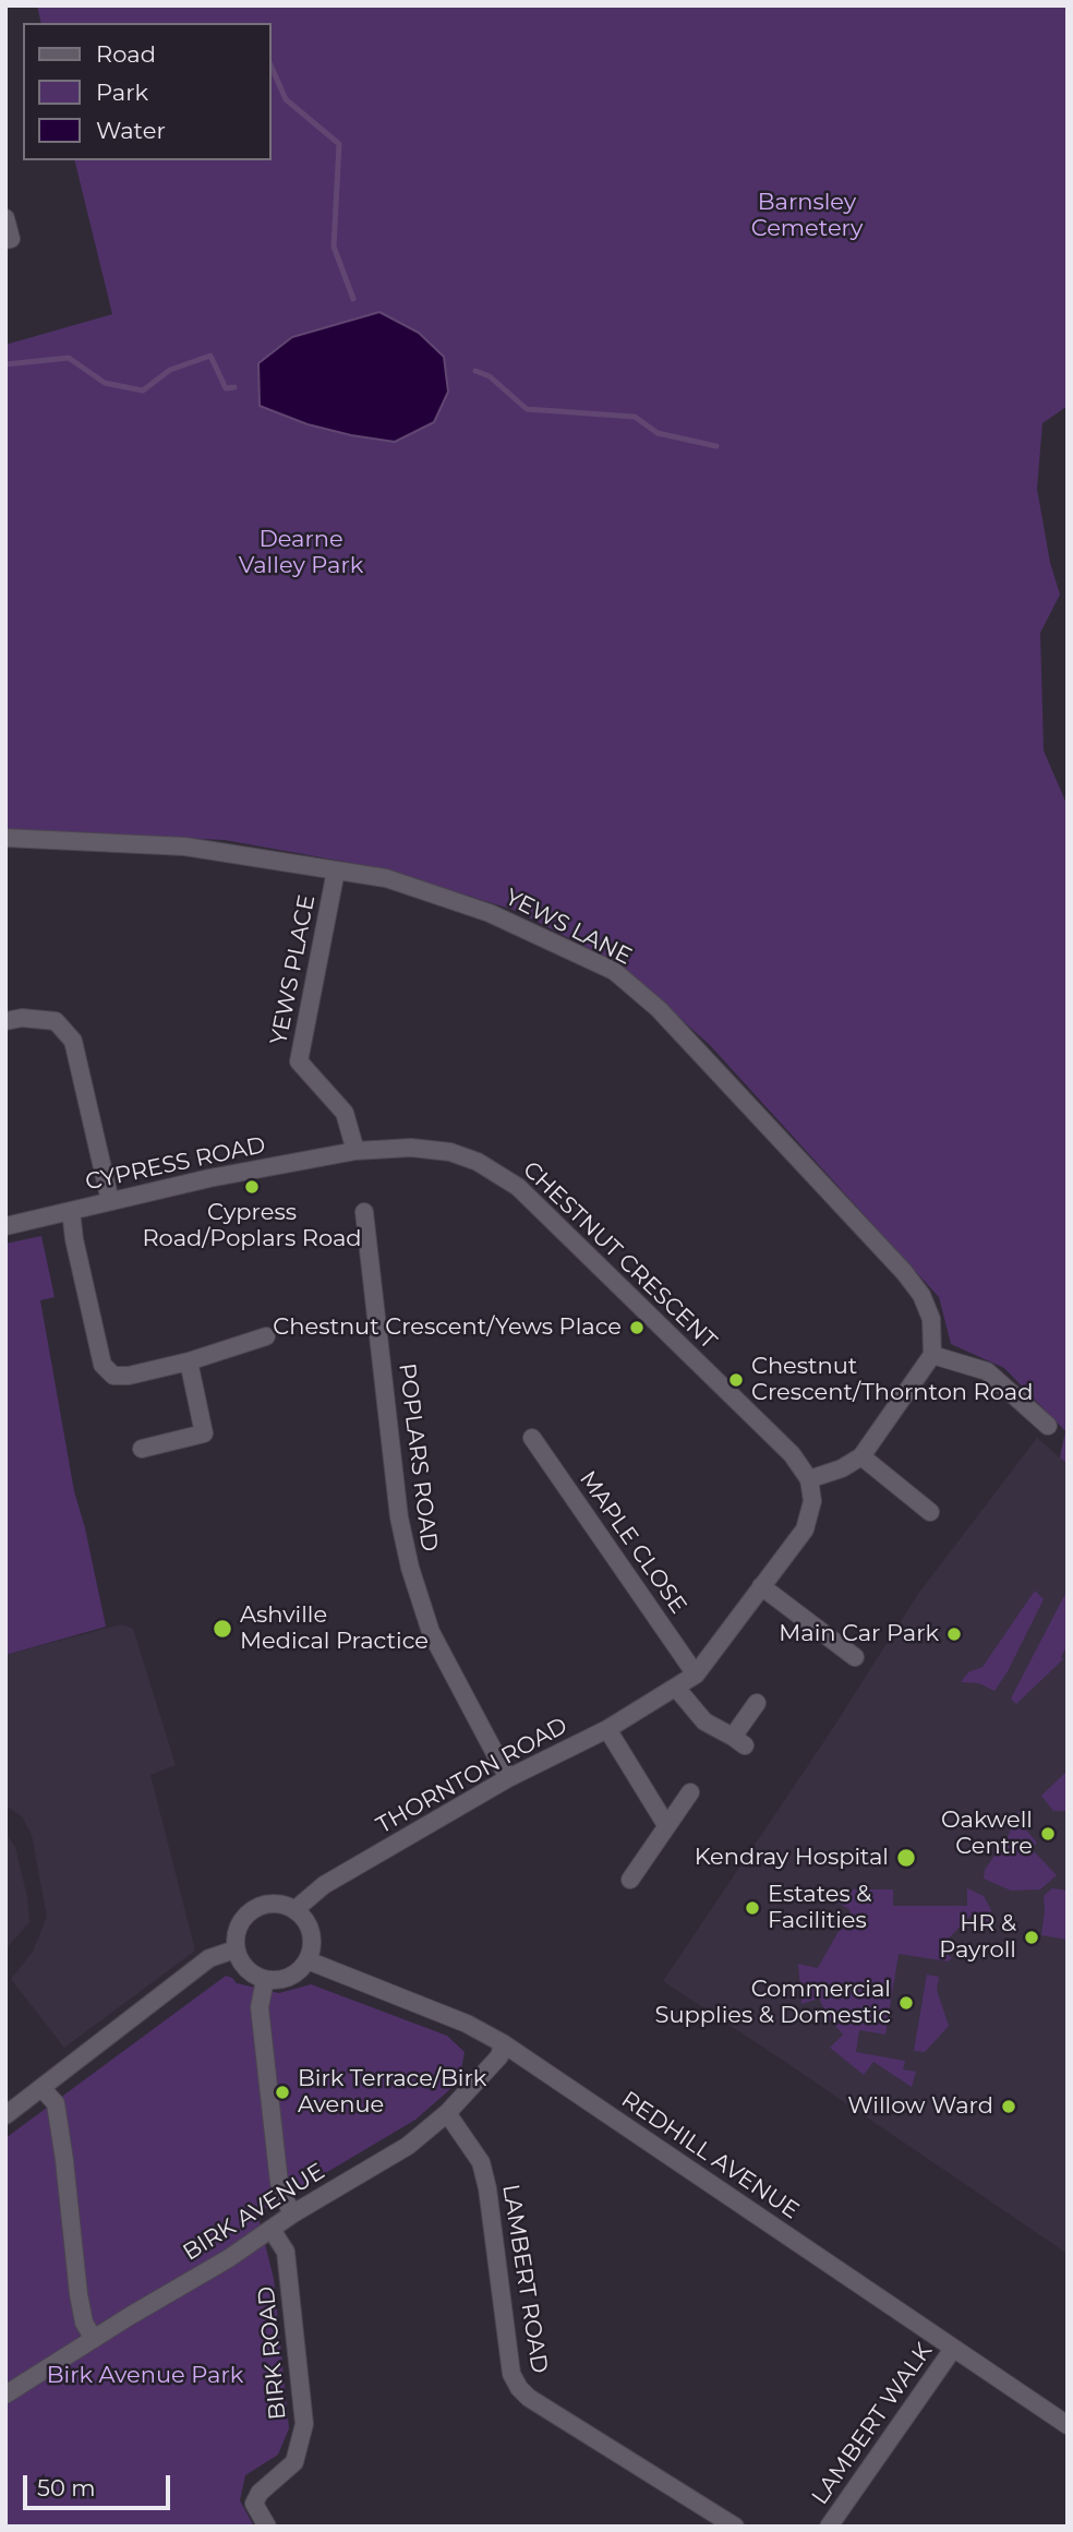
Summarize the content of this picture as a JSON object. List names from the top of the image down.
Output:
{
  "streets": {
    "street": [
      "YEWS LANE",
      "YEWS PLACE",
      "CYPRESS ROAD",
      "CHESTNUT CRESCENT",
      "POPLARS ROAD",
      "MAPLE CLOSE",
      "THORNTON ROAD",
      "REDHILL AVENUE",
      "BIRK AVENUE",
      "LAMBERT ROAD",
      "BIRK ROAD",
      "LAMBERT WALK"
    ]
  },
  "crossings": [
    ["YEWS LANE", "YEWS PLACE"],
    ["YEWS PLACE", "CYPRESS ROAD"],
    ["YEWS PLACE", "CHESTNUT CRESCENT"],
    ["CYPRESS ROAD", "CHESTNUT CRESCENT"],
    ["CHESTNUT CRESCENT", "THORNTON ROAD"],
    ["POPLARS ROAD", "THORNTON ROAD"],
    ["MAPLE CLOSE", "THORNTON ROAD"],
    ["THORNTON ROAD", "REDHILL AVENUE"],
    ["REDHILL AVENUE", "BIRK AVENUE"],
    ["REDHILL AVENUE", "LAMBERT WALK"],
    ["BIRK AVENUE", "LAMBERT ROAD"],
    ["BIRK AVENUE", "BIRK ROAD"]
  ],
  "parks": ["Barnsley Cemetery", "Dearne Valley Park", "Birk Avenue Park"],
  "places": [
    "Cypress Road/Poplars Road",
    "Chestnut Crescent/Yews Place",
    "Chestnut Crescent/Thornton Road",
    "Ashville Medical Practice",
    "Main Car Park",
    "Oakwell Centre",
    "Kendray Hospital",
    "Estates & Facilities",
    "HR & Payroll",
    "Commercial Supplies & Domestic",
    "Birk Terrace/Birk Avenue",
    "Willow Ward"
  ],
  "legend": ["Road", "Park", "Water"],
  "scale_bar": "50 m"
}
